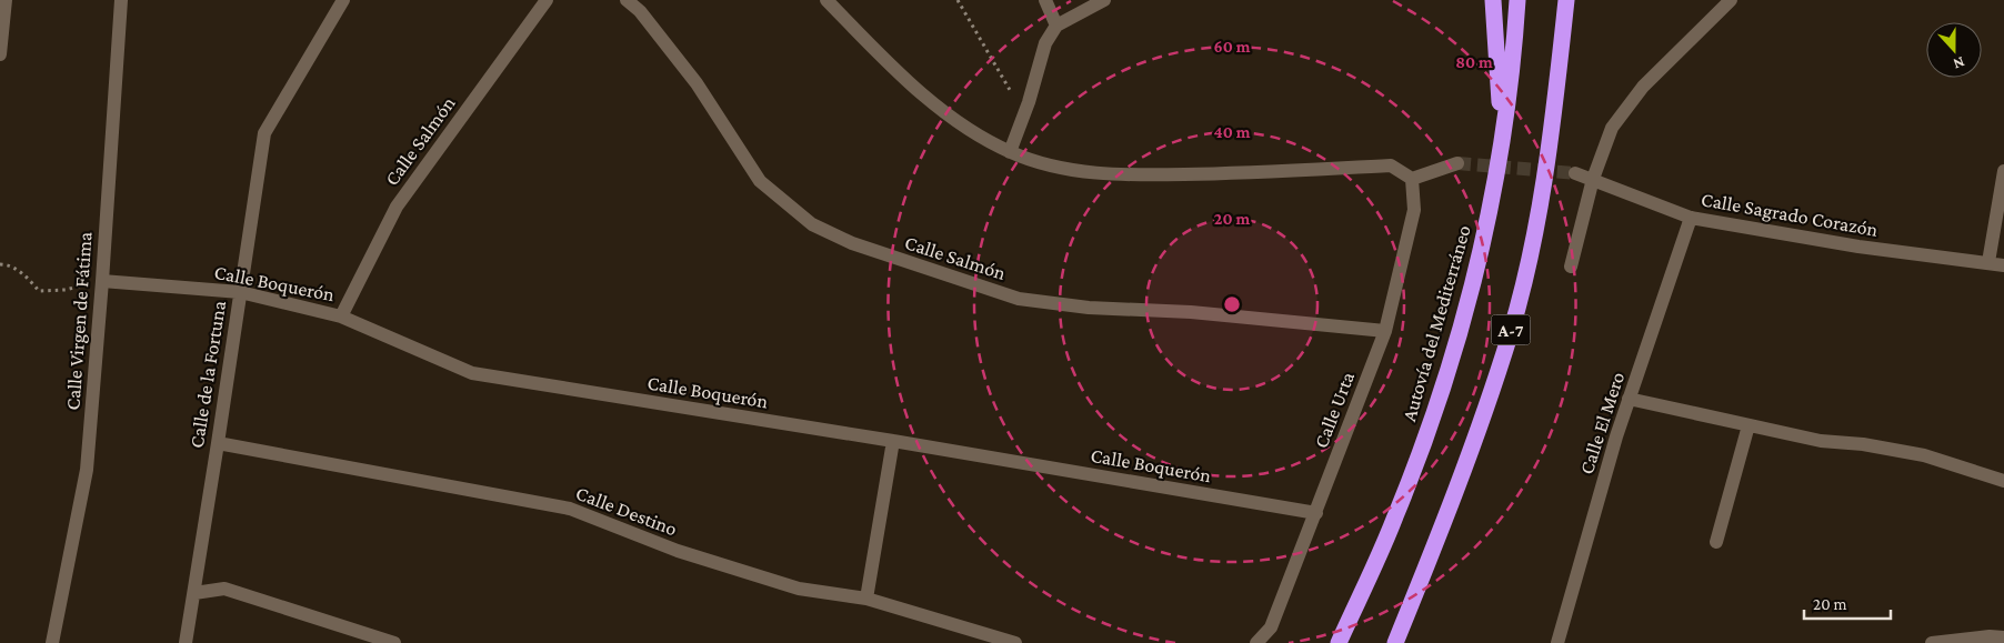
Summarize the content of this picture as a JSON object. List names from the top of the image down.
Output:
{
  "streets": {
    "highway": ["Autovía del Mediterráneo", "A-7"],
    "street": [
      "Calle Salmón",
      "Calle Sagrado Corazón",
      "Calle Boquerón",
      "Calle Virgen de Fátima",
      "Calle de la Fortuna",
      "Calle Urta",
      "Calle El Mero",
      "Calle Destino"
    ]
  },
  "crossings": [
    ["Calle Salmón", "Calle Boquerón"],
    ["Calle Salmón", "Calle Urta"],
    ["Calle Sagrado Corazón", "Calle El Mero"],
    ["Calle Boquerón", "Calle Virgen de Fátima"],
    ["Calle Boquerón", "Calle de la Fortuna"],
    ["Calle Boquerón", "Calle Urta"],
    ["Calle de la Fortuna", "Calle Destino"]
  ],
  "scale_bar": "20 m",
  "north": "bottom",
  "rings": [
    "60 m",
    "80 m",
    "40 m",
    "20 m"
  ]
}
